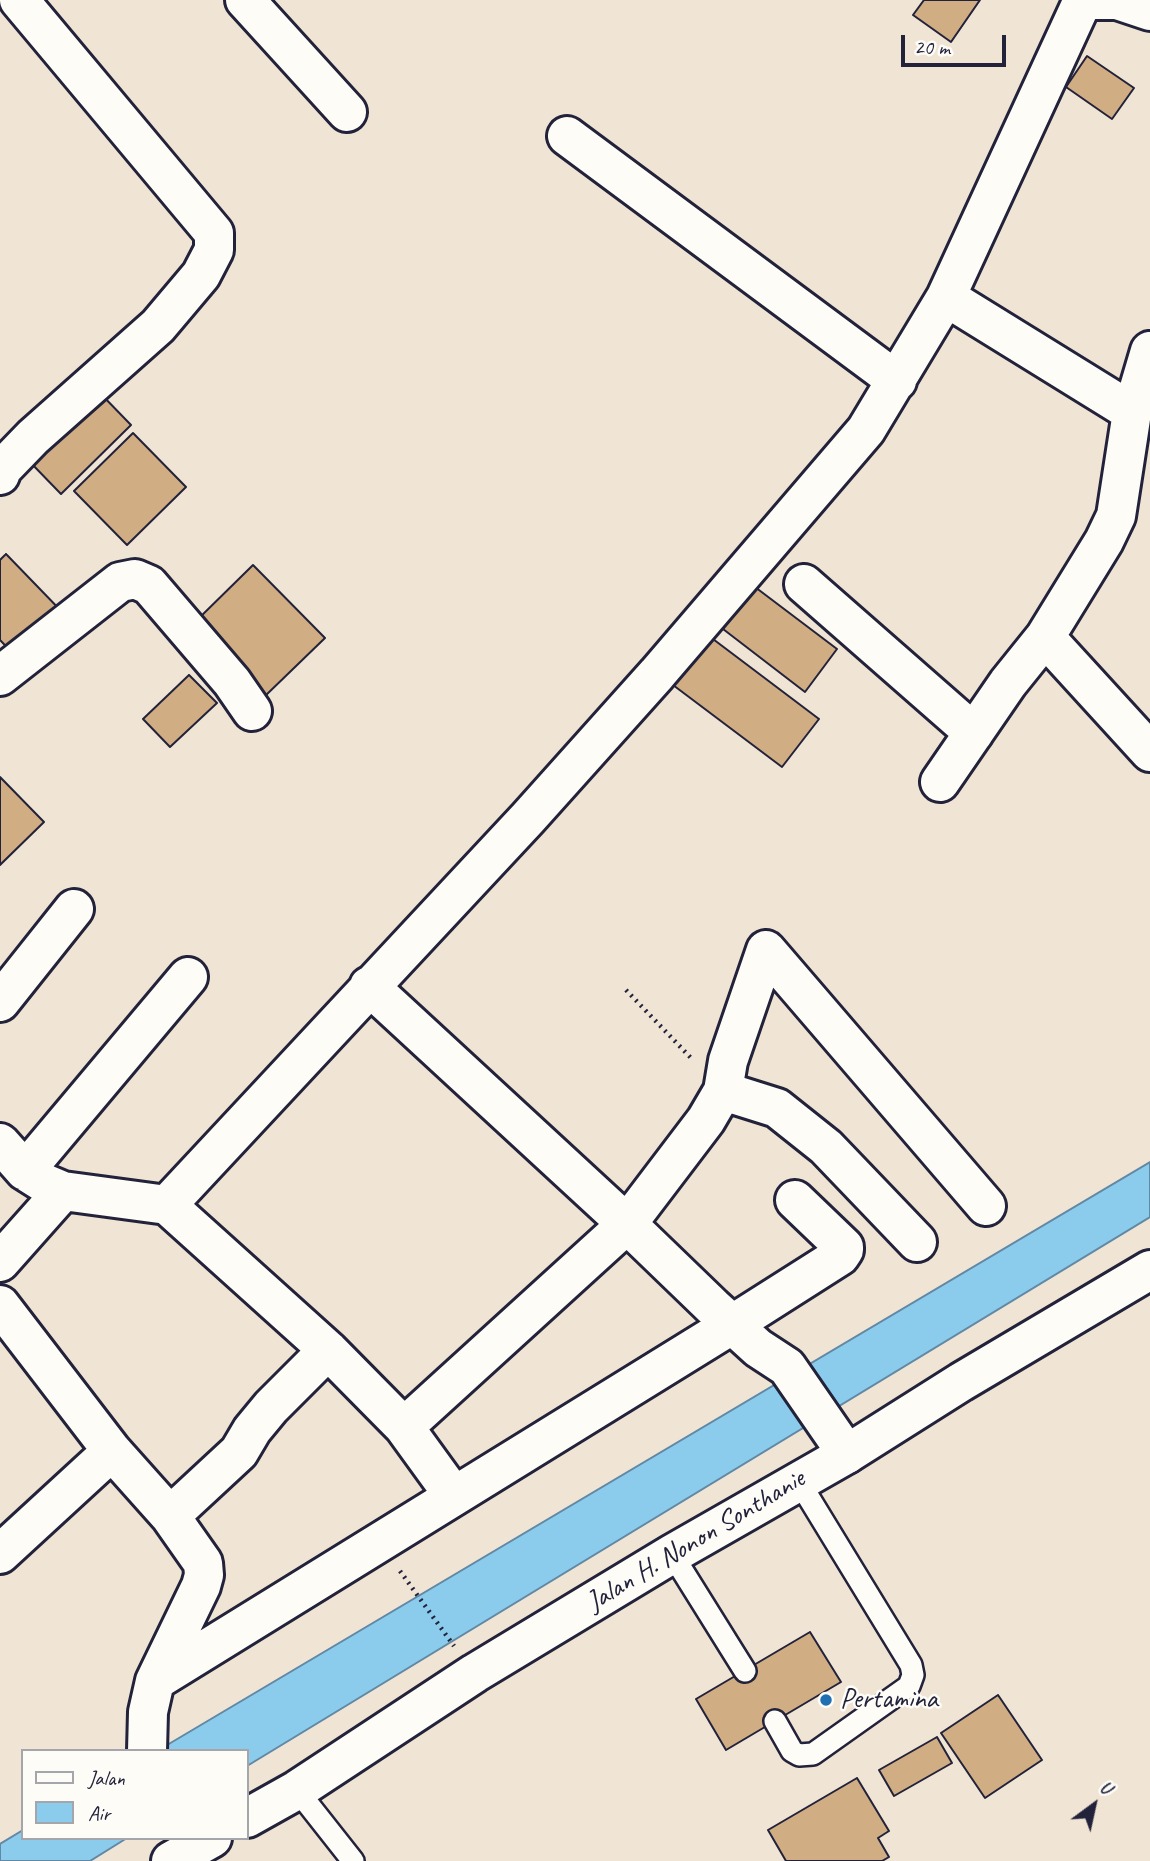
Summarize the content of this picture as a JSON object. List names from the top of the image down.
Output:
{
  "streets": {
    "street": ["Jalan H. Nonon Sonthanie"]
  },
  "places": ["Pertamina"],
  "legend": ["Jalan", "Air"],
  "scale_bar": "20 m",
  "north": "top right"
}
